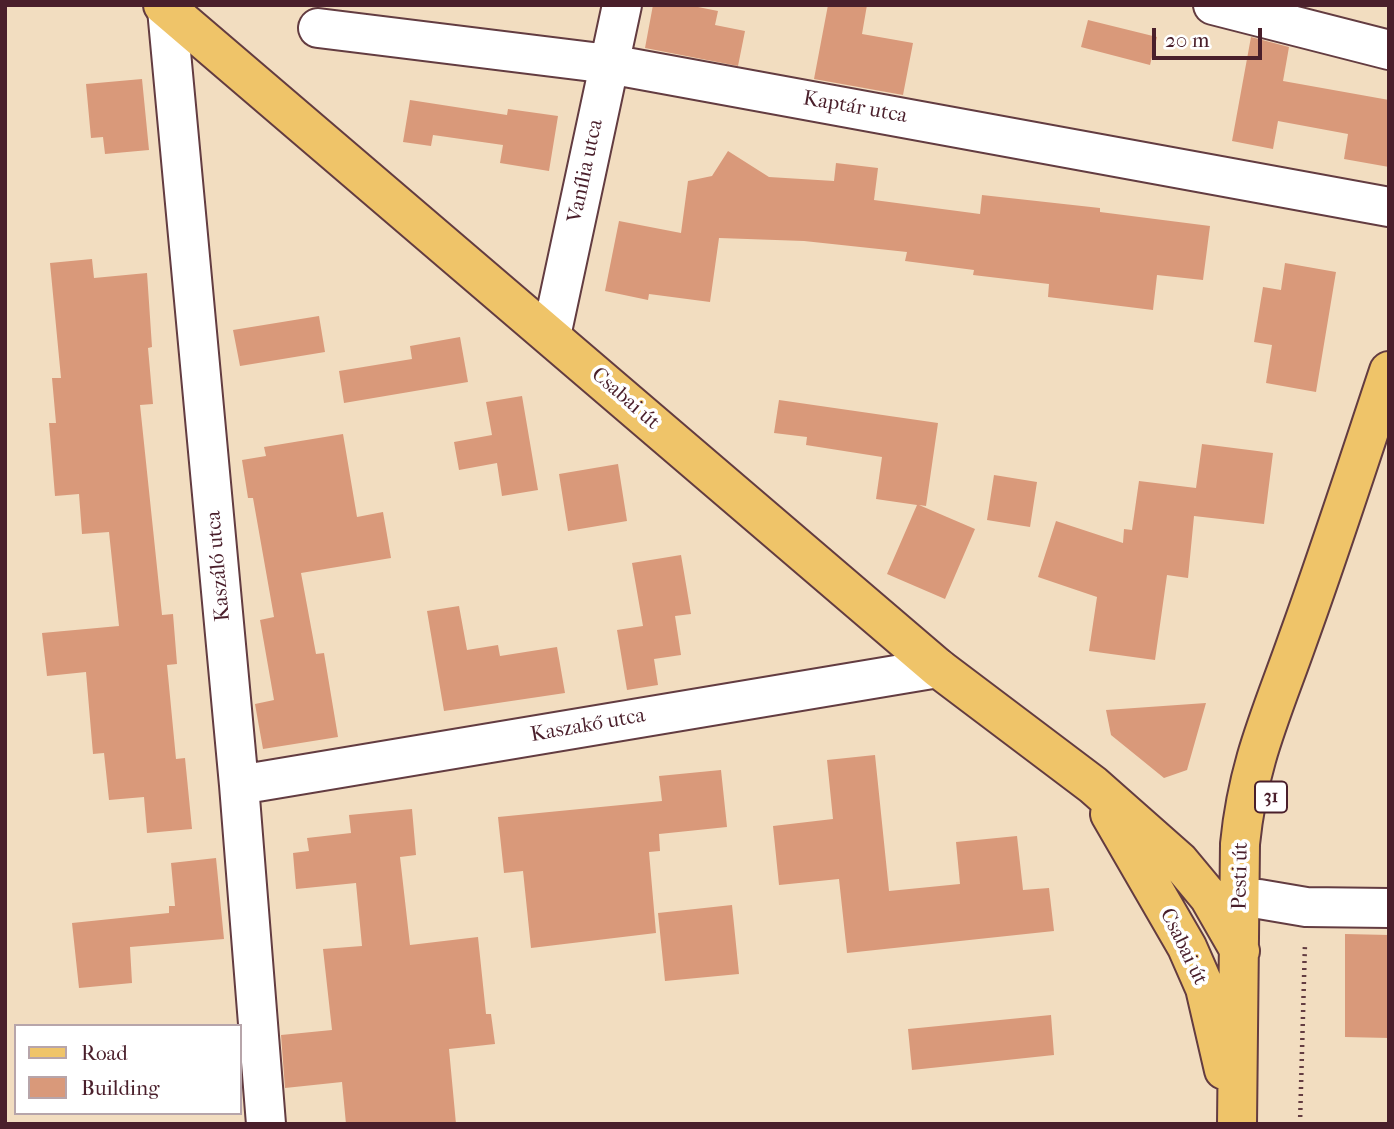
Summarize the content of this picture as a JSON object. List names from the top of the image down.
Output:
{
  "streets": {
    "main road": ["Csabai út", "31", "Pesti út"],
    "street": [
      "Kaptár utca",
      "Vanília utca",
      "Kaszáló utca",
      "Kaszakő utca"
    ]
  },
  "crossings": [
    ["Kaptár utca", "Vanília utca"],
    ["Vanília utca", "Csabai út"],
    ["Csabai út", "Kaszáló utca"],
    ["Csabai út", "Kaszakő utca"],
    ["Csabai út", "Pesti út"],
    ["Kaszáló utca", "Kaszakő utca"]
  ],
  "legend": ["Road", "Building"],
  "scale_bar": "20 m"
}
